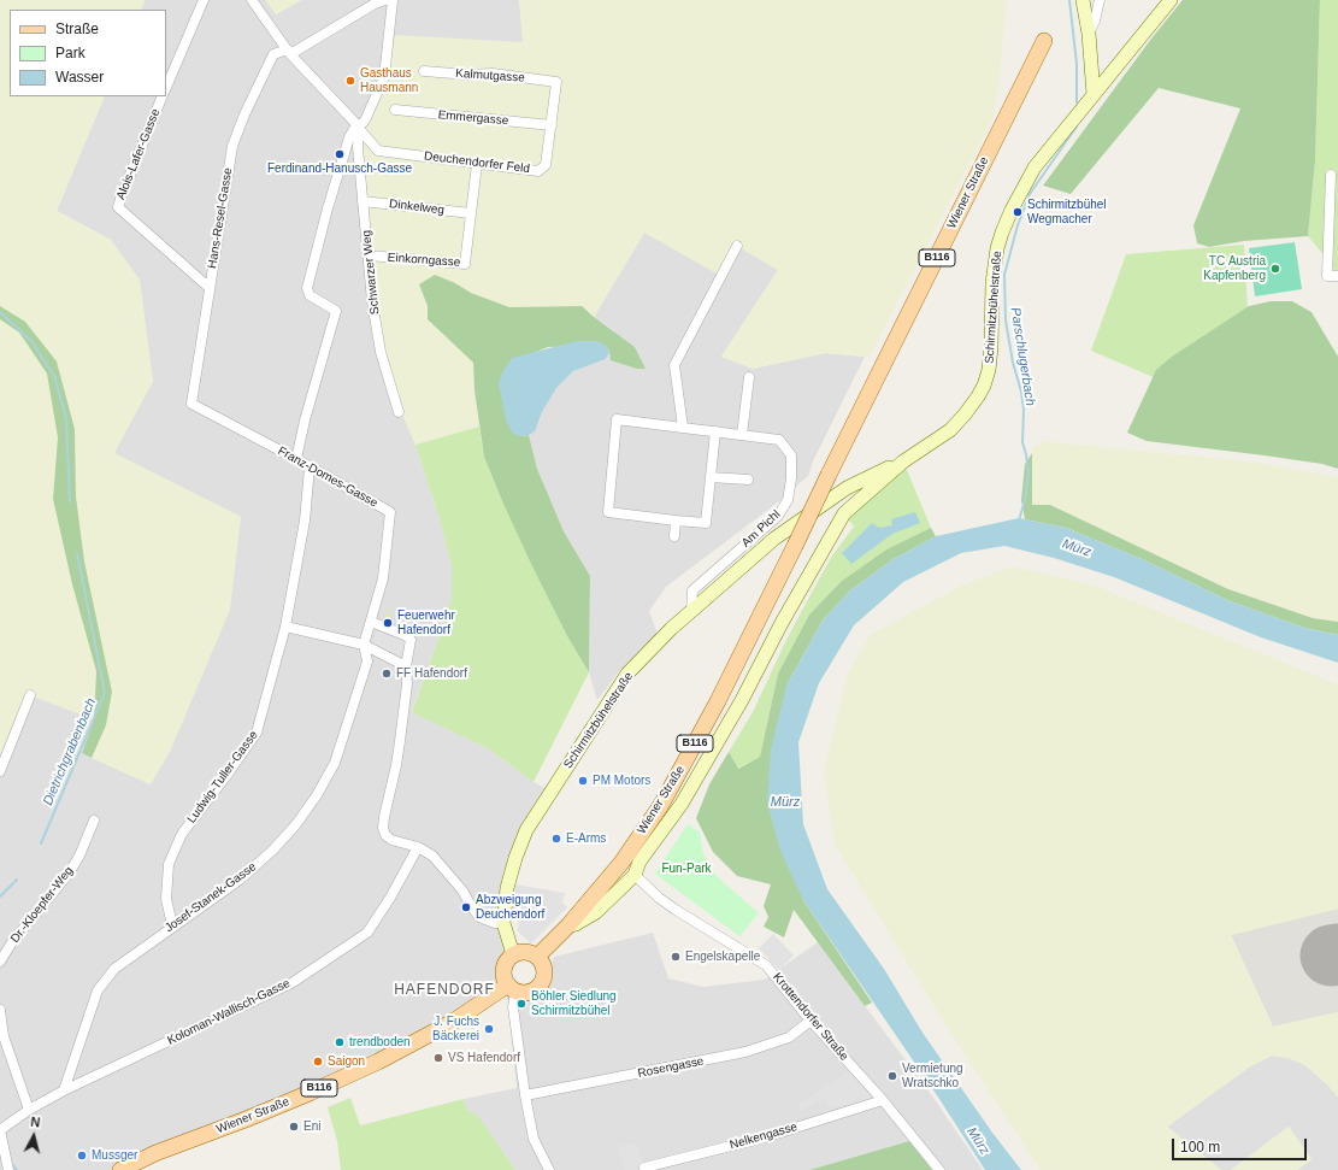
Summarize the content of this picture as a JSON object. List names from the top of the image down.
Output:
{
  "streets": {
    "main road": ["Wiener Straße", "B116", "Schirmitzbühelstraße"],
    "street": [
      "Kalmutgasse",
      "Emmergasse",
      "Alois-Lafer-Gasse",
      "Deuchendorfer Feld",
      "Dinkelweg",
      "Hans-Resel-Gasse",
      "Einkorngasse",
      "Schwarzer Weg",
      "Franz-Domes-Gasse",
      "Am Pichl",
      "Ludwig-Tuller-Gasse",
      "Josef-Stanek-Gasse",
      "Dr.-Kloepfer-Weg",
      "Koloman-Wallisch-Gasse",
      "Krottendorfer Straße",
      "Rosengasse",
      "Nelkengasse"
    ]
  },
  "crossings": [
    ["Kalmutgasse", "Deuchendorfer Feld"],
    ["Emmergasse", "Deuchendorfer Feld"],
    ["Alois-Lafer-Gasse", "Hans-Resel-Gasse"],
    ["Deuchendorfer Feld", "Einkorngasse"],
    ["Deuchendorfer Feld", "Schwarzer Weg"],
    ["Wiener Straße", "B116"],
    ["Dinkelweg", "Einkorngasse"],
    ["Dinkelweg", "Schwarzer Weg"],
    ["Hans-Resel-Gasse", "Franz-Domes-Gasse"],
    ["Einkorngasse", "Schwarzer Weg"],
    ["Schirmitzbühelstraße", "Am Pichl"],
    ["Franz-Domes-Gasse", "Ludwig-Tuller-Gasse"],
    ["Franz-Domes-Gasse", "Josef-Stanek-Gasse"],
    ["Ludwig-Tuller-Gasse", "Josef-Stanek-Gasse"],
    ["Josef-Stanek-Gasse", "Koloman-Wallisch-Gasse"],
    ["Krottendorfer Straße", "Rosengasse"],
    ["Krottendorfer Straße", "Nelkengasse"]
  ],
  "districts": ["HAFENDORF"],
  "water": ["Parschlugerbach", "Mürz", "Dietrichgrabenbach"],
  "parks": ["Fun-Park"],
  "places": [
    "Gasthaus Hausmann",
    "Ferdinand-Hanusch-Gasse",
    "Schirmitzbühel Wegmacher",
    "TC Austria Kapfenberg",
    "Feuerwehr Hafendorf",
    "FF Hafendorf",
    "PM Motors",
    "E-Arms",
    "Abzweigung Deuchendorf",
    "Engelskapelle",
    "Böhler Siedlung Schirmitzbühel",
    "J. Fuchs Bäckerei",
    "trendboden",
    "VS Hafendorf",
    "Saigon",
    "Vermietung Wratschko",
    "Eni",
    "Mussger"
  ],
  "legend": ["Straße", "Park", "Wasser"],
  "scale_bar": "100 m",
  "north": "top"
}
